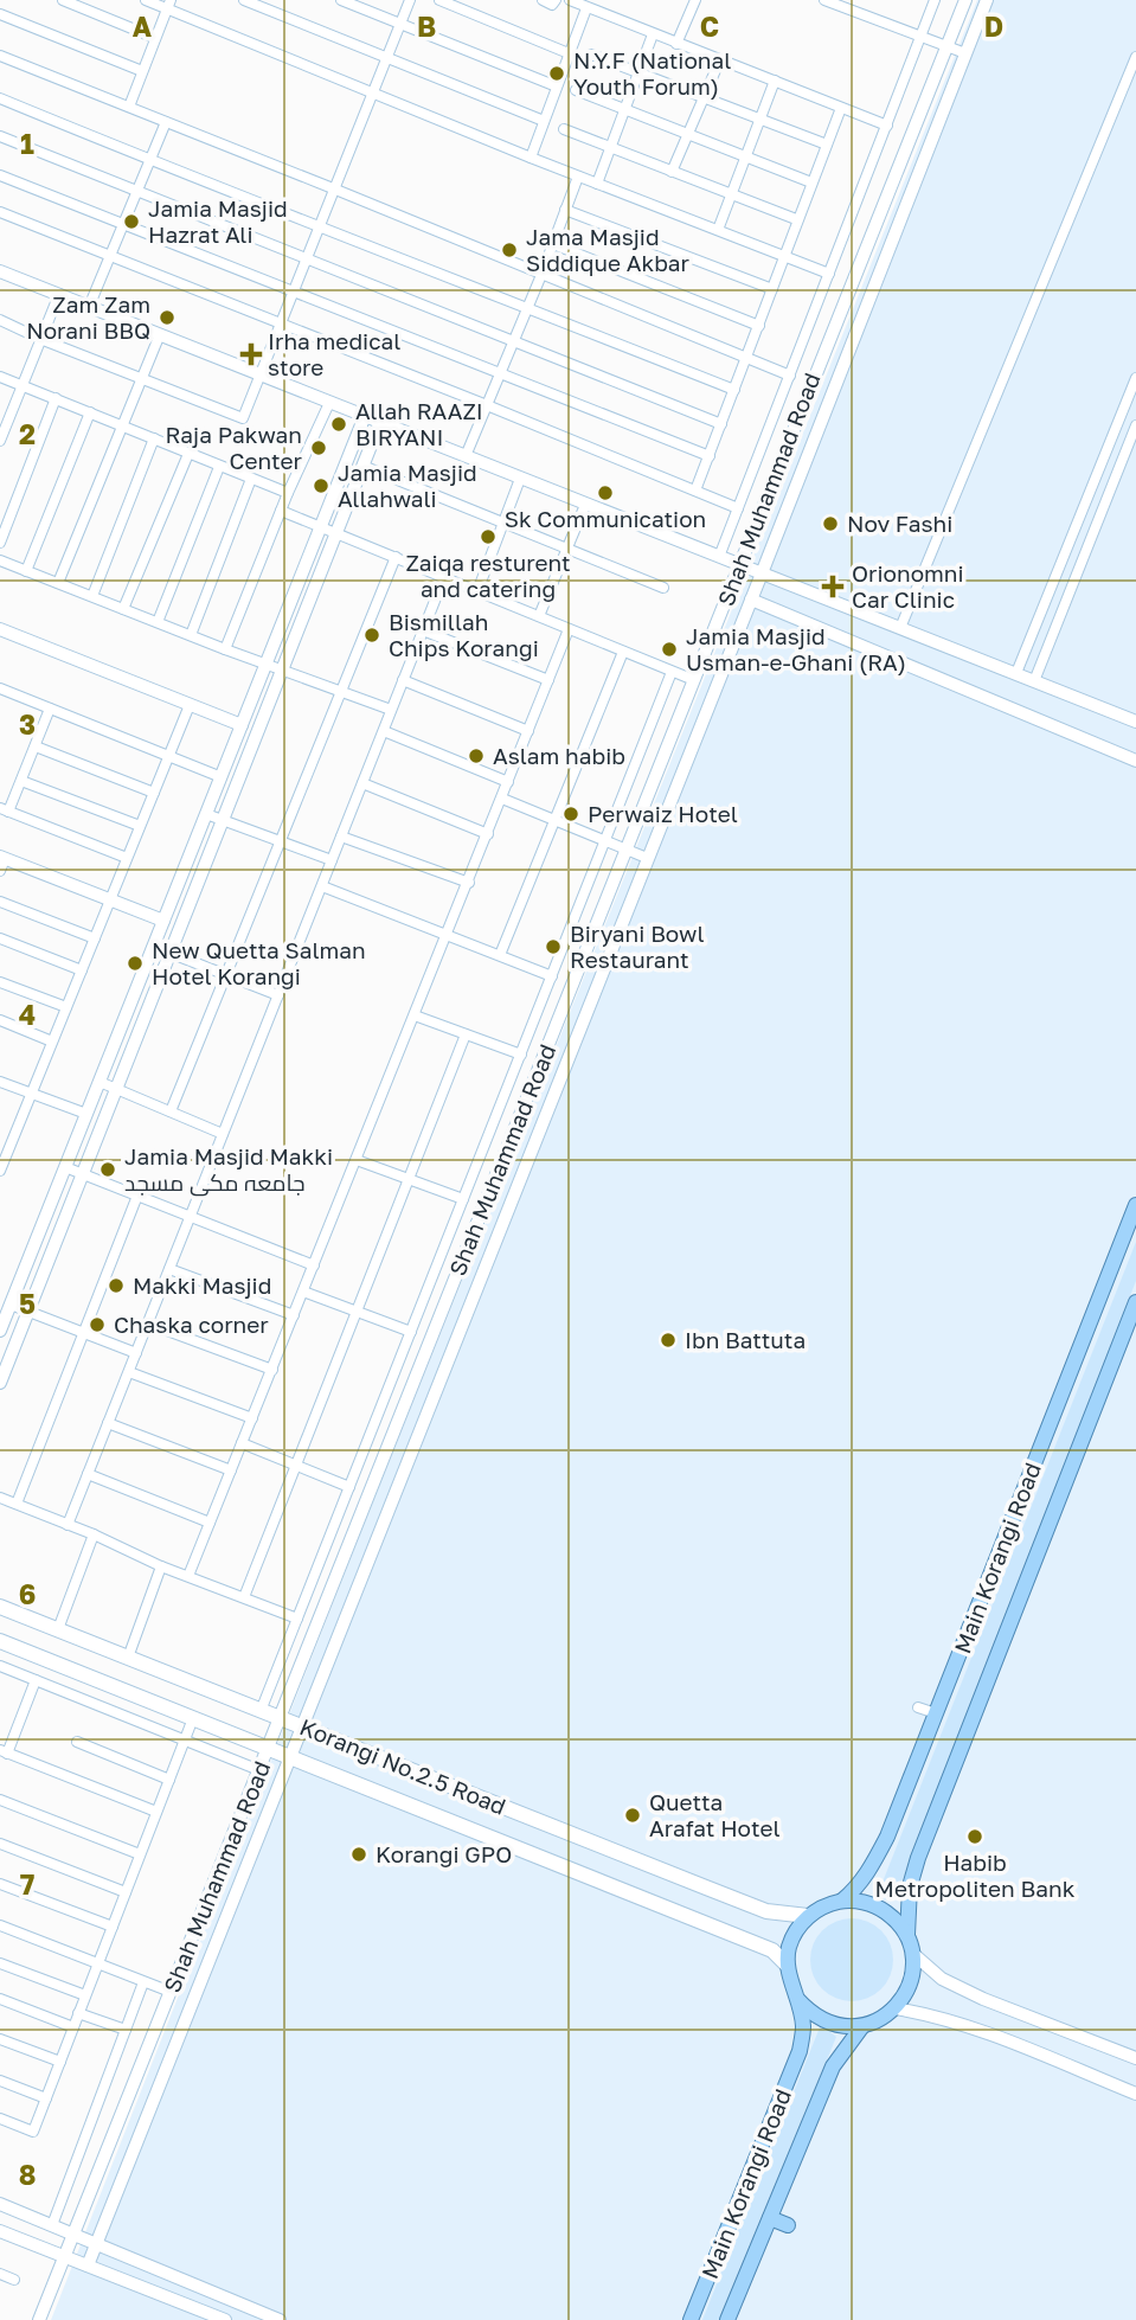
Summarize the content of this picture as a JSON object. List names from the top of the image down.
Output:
{
  "streets": {
    "main road": ["Main Korangi Road", "Korangi No.2.5 Road"],
    "street": ["Shah Muhammad Road"]
  },
  "crossings": [
    ["Shah Muhammad Road", "Korangi No.2.5 Road"],
    ["Main Korangi Road", "Korangi No.2.5 Road"]
  ],
  "places": {
    "other": [
      "N.Y.F (National Youth Forum)",
      "Jamia Masjid Hazrat Ali",
      "Jama Masjid Siddique Akbar",
      "Zam Zam Norani BBQ",
      "Allah RAAZI BIRYANI",
      "Raja Pakwan Center",
      "Jamia Masjid Allahwali",
      "Sk Communication",
      "Nov Fashi",
      "Zaiqa resturent and catering",
      "Bismillah Chips Korangi",
      "Jamia Masjid Usman-e-Ghani (RA)",
      "Aslam habib",
      "Perwaiz Hotel",
      "Biryani Bowl Restaurant",
      "New Quetta Salman Hotel Korangi",
      "Jamia Masjid Makki جامعہ مکی مسجد",
      "Makki Masjid",
      "Chaska corner",
      "Ibn Battuta",
      "Quetta Arafat Hotel",
      "Habib Metropoliten Bank",
      "Korangi GPO"
    ],
    "health": ["Irha medical store", "Orionomni Car Clinic"]
  },
  "grid": {
    "columns": [
      "A",
      "B",
      "C",
      "D"
    ],
    "rows": [
      "1",
      "2",
      "3",
      "4",
      "5",
      "6",
      "7",
      "8"
    ]
  }
}
